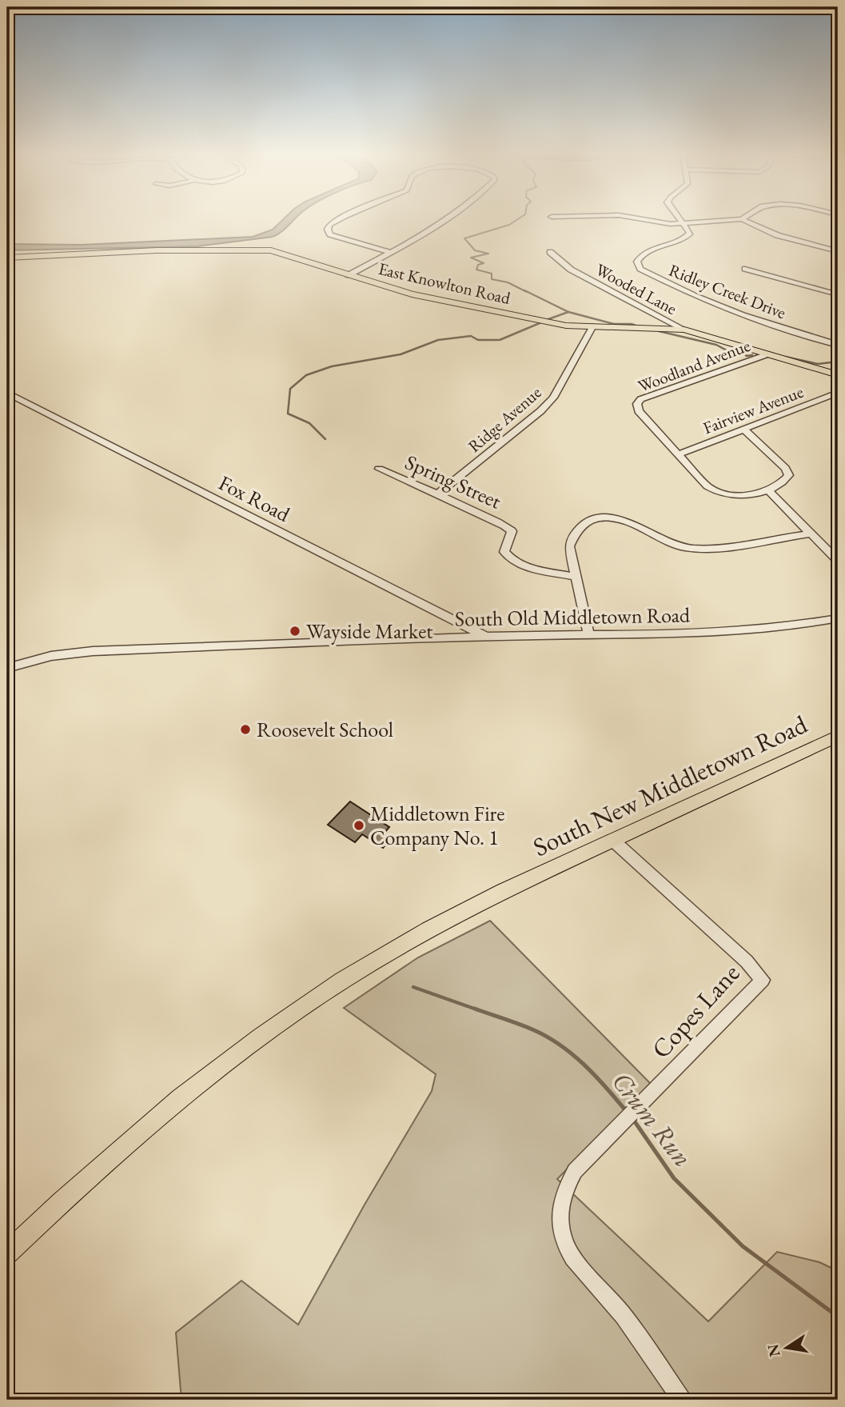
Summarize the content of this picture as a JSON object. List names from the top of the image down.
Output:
{
  "streets": {
    "main road": ["East Knowlton Road", "South New Middletown Road"],
    "street": [
      "Wooded Lane",
      "Ridley Creek Drive",
      "Woodland Avenue",
      "Fairview Avenue",
      "Ridge Avenue",
      "Spring Street",
      "Fox Road",
      "South Old Middletown Road",
      "Copes Lane"
    ]
  },
  "crossings": [
    ["East Knowlton Road", "Wooded Lane"],
    ["East Knowlton Road", "Woodland Avenue"],
    ["East Knowlton Road", "Ridge Avenue"],
    ["Woodland Avenue", "Fairview Avenue"],
    ["Ridge Avenue", "Spring Street"],
    ["Fox Road", "South Old Middletown Road"],
    ["South New Middletown Road", "Copes Lane"]
  ],
  "water": ["Crum Run"],
  "places": ["Wayside Market", "Roosevelt School", "Middletown Fire Company No. 1"],
  "north": "left"
}
